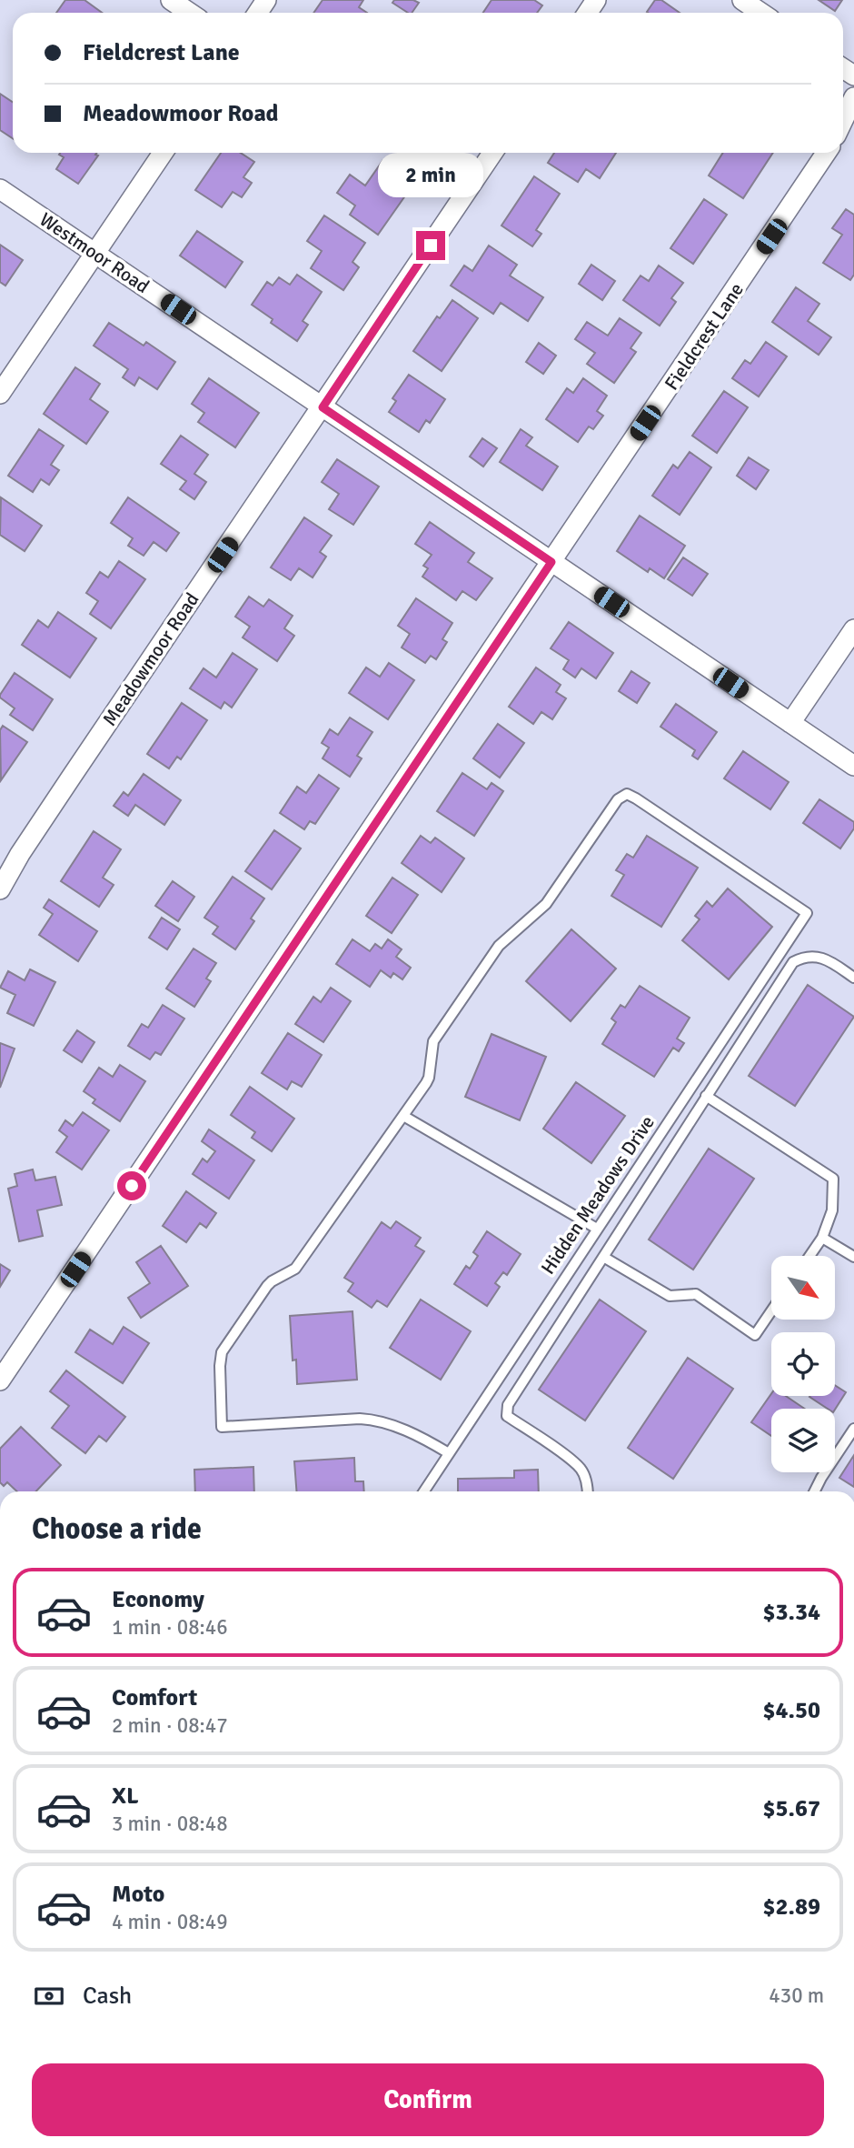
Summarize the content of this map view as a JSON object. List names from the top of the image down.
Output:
{
  "streets": {
    "street": ["Westmoor Road", "Fieldcrest Lane", "Meadowmoor Road"],
    "lane": ["Hidden Meadows Drive"]
  },
  "crossings": [
    ["Westmoor Road", "Fieldcrest Lane"],
    ["Westmoor Road", "Meadowmoor Road"]
  ],
  "north": "bottom right",
  "page": {
    "banner": ["Fieldcrest Lane", "Meadowmoor Road"],
    "bubble": "2 min",
    "heading": "Choose a ride",
    "list": [
      {
        "name": "Economy",
        "note": "1 min · 08:46",
        "value": "$3.34"
      },
      {
        "name": "Comfort",
        "note": "2 min · 08:47",
        "value": "$4.50"
      },
      {
        "name": "XL",
        "note": "3 min · 08:48",
        "value": "$5.67"
      },
      {
        "name": "Moto",
        "note": "4 min · 08:49",
        "value": "$2.89"
      }
    ],
    "pay": ["Cash", "430 m"],
    "buttons": "Confirm"
  }
}
